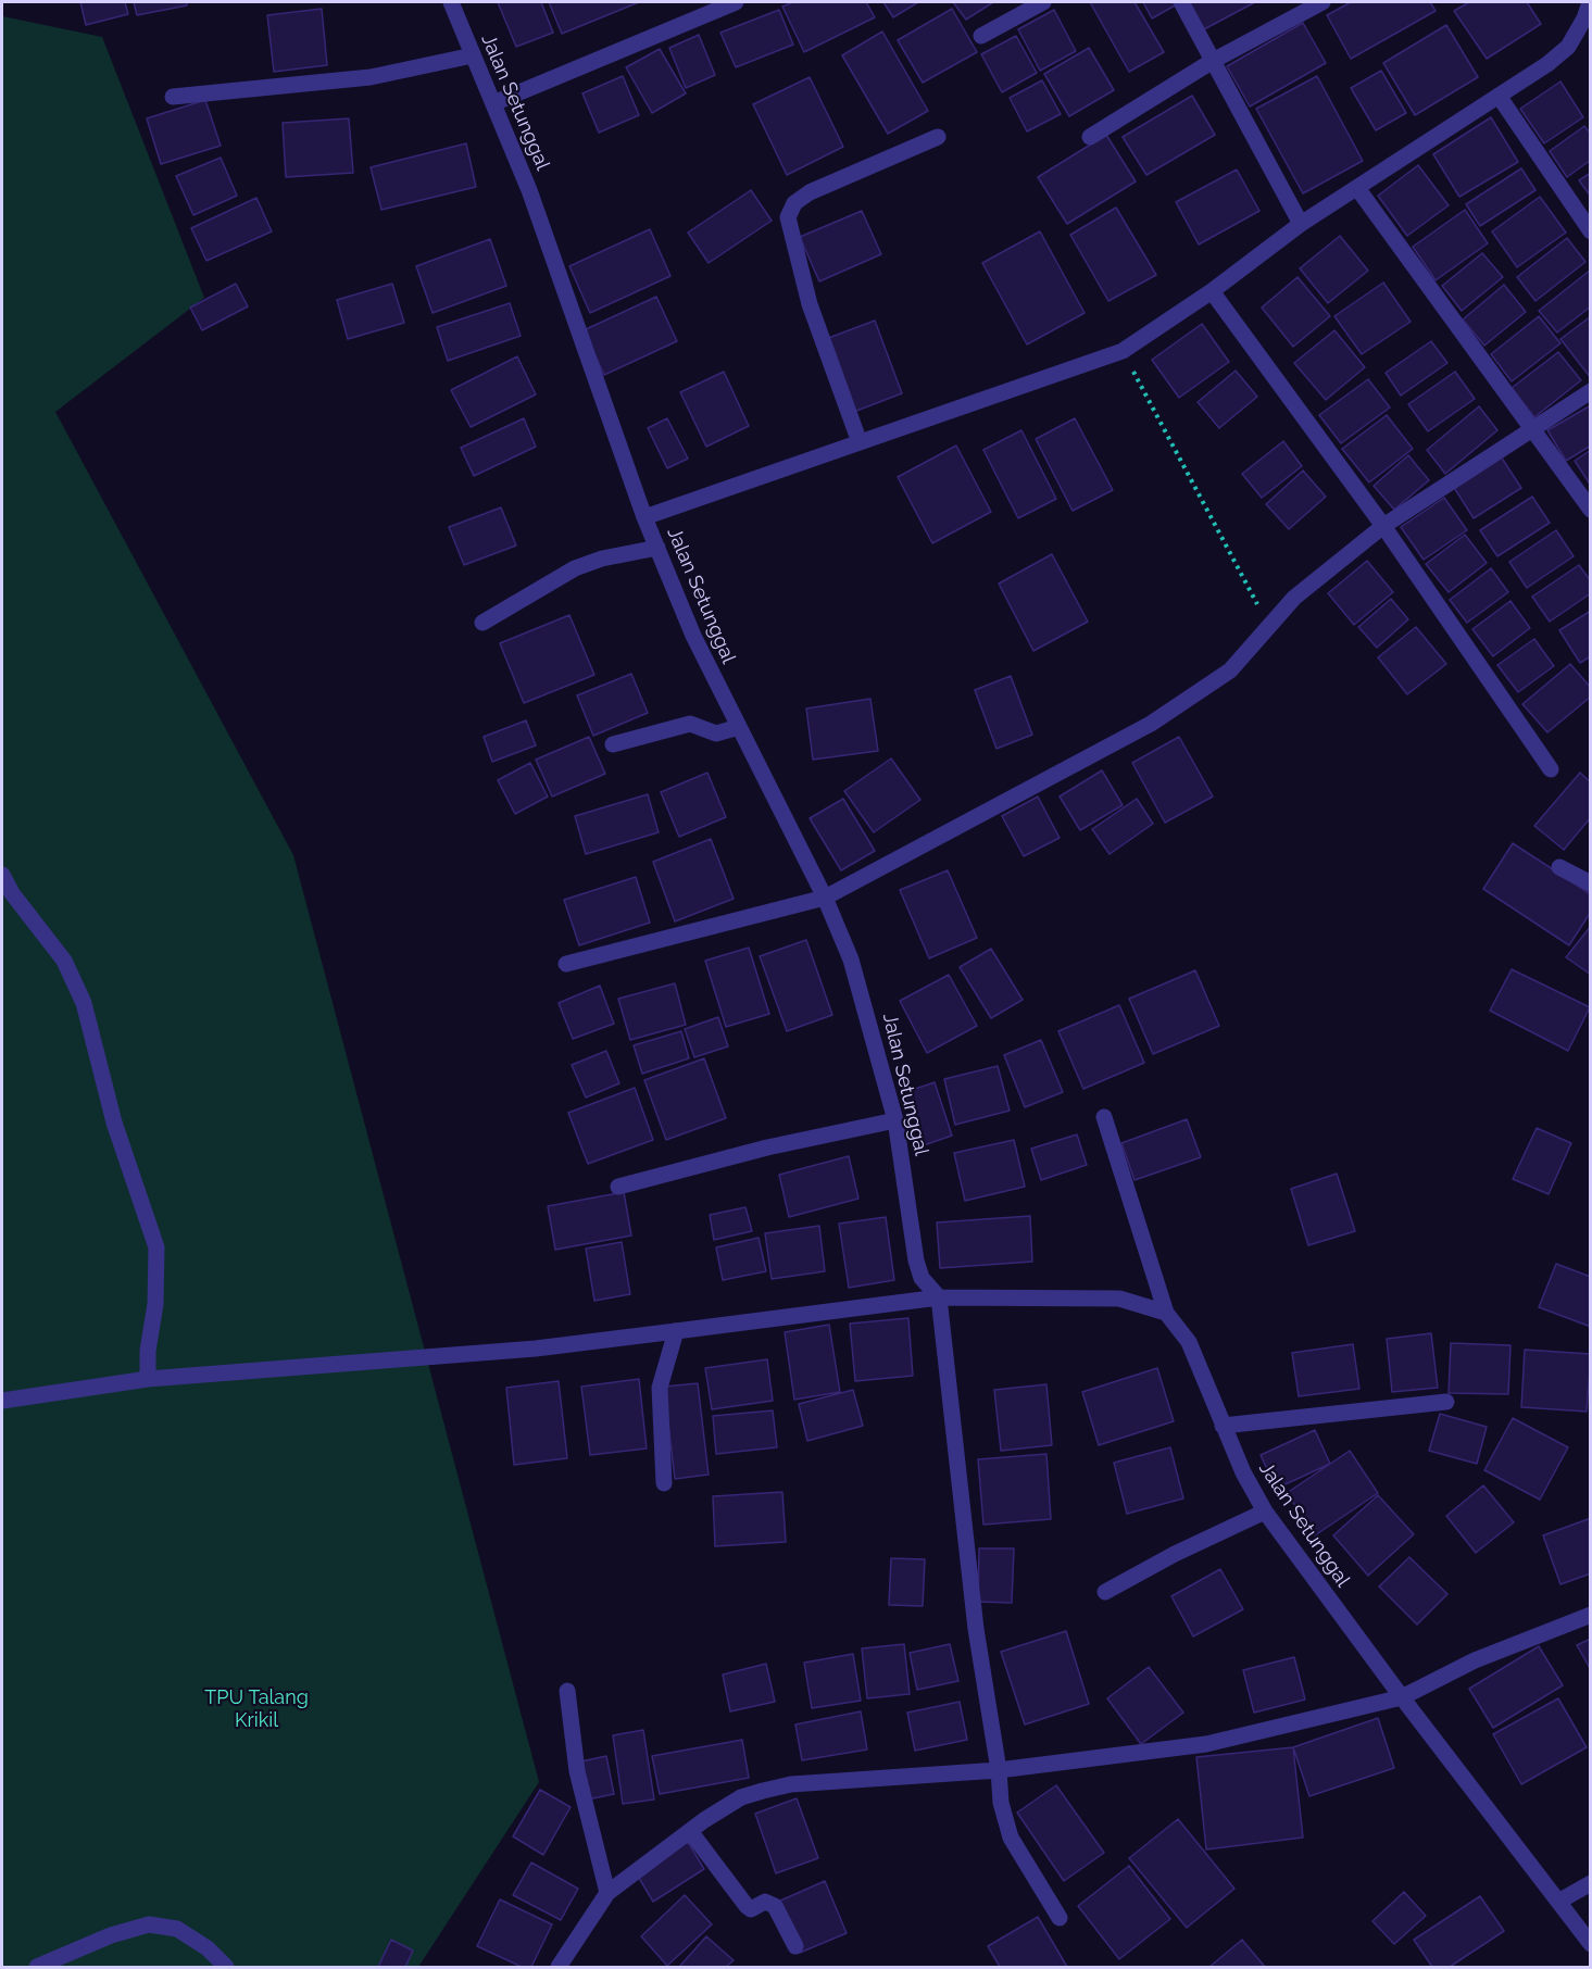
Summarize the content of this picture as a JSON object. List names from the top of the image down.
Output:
{
  "streets": {
    "street": ["Jalan Setunggal"]
  },
  "parks": ["TPU Talang Krikil"]
}
